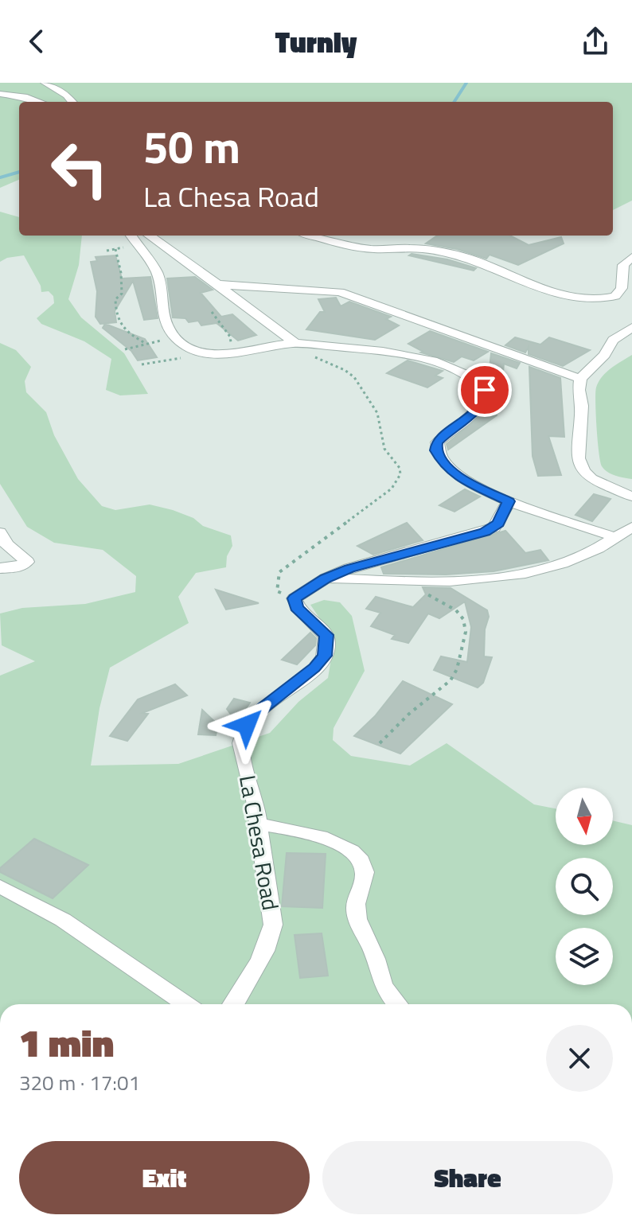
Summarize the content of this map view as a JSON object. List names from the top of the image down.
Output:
{
  "streets": {
    "street": ["La Chesa Road"]
  },
  "north": "bottom",
  "page": {
    "header": "Turnly",
    "turn": ["50 m", "La Chesa Road"],
    "heading": ["1 min", "320 m · 17:01"],
    "buttons": ["Exit", "Share"]
  }
}
